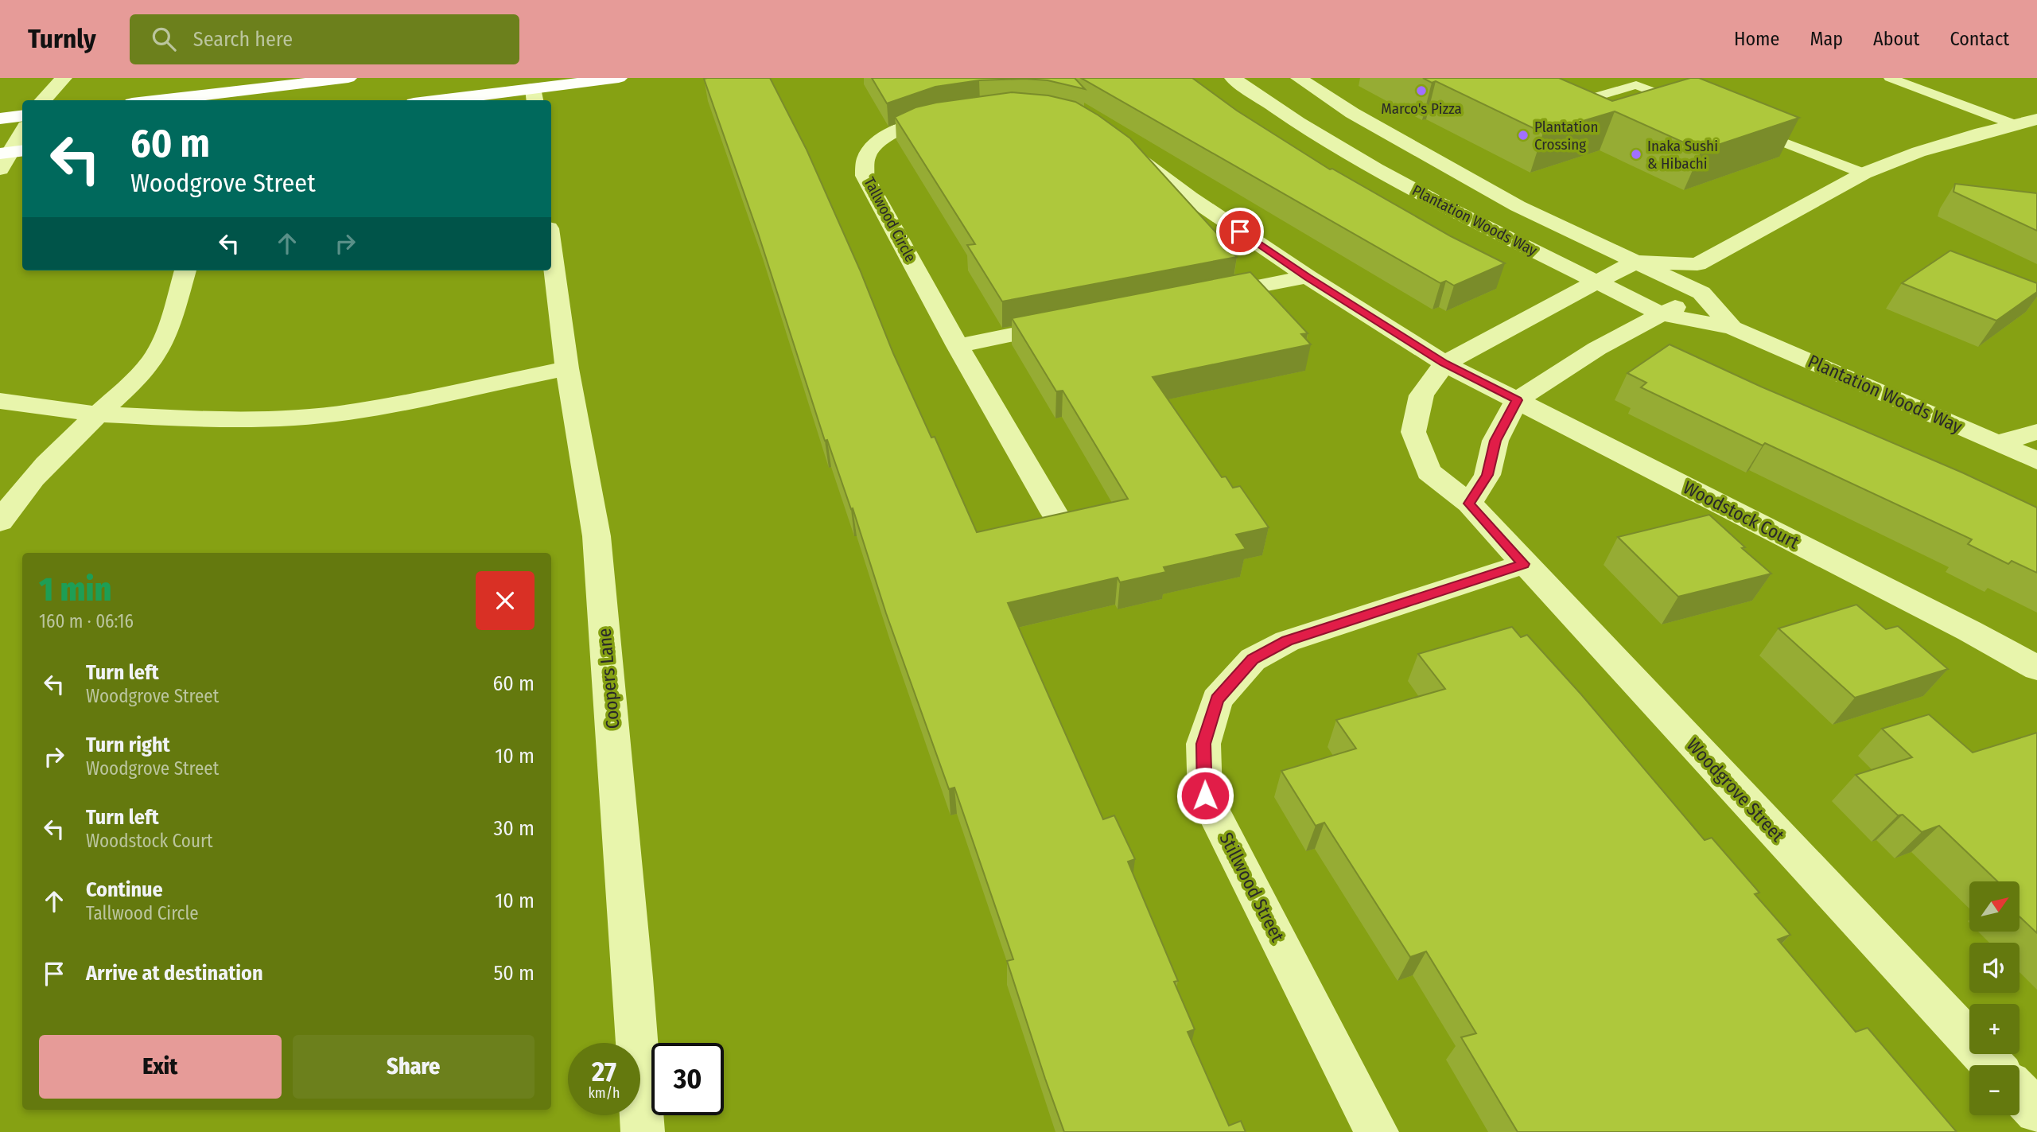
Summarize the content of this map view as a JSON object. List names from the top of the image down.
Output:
{
  "streets": {
    "street": [
      "Tallwood Circle",
      "Plantation Woods Way",
      "Woodstock Court",
      "Coopers Lane",
      "Woodgrove Street",
      "Stillwood Street"
    ]
  },
  "crossings": [
    ["Woodstock Court", "Woodgrove Street"],
    ["Woodgrove Street", "Stillwood Street"]
  ],
  "places": ["Marco's Pizza", "Plantation Crossing", "Inaka Sushi & Hibachi"],
  "north": "top right",
  "page": {
    "header": "Turnly",
    "search": "Search here",
    "nav": [
      "Home",
      "Map",
      "About",
      "Contact"
    ],
    "turn": ["60 m", "Woodgrove Street"],
    "heading": ["1 min", "160 m · 06:16"],
    "list": [
      {
        "name": "Turn left",
        "note": "Woodgrove Street",
        "value": "60 m"
      },
      {
        "name": "Turn right",
        "note": "Woodgrove Street",
        "value": "10 m"
      },
      {
        "name": "Turn left",
        "note": "Woodstock Court",
        "value": "30 m"
      },
      {
        "name": "Continue",
        "note": "Tallwood Circle",
        "value": "10 m"
      },
      {
        "name": "Arrive at destination",
        "value": "50 m"
      }
    ],
    "map_buttons": ["+", "−"],
    "buttons": ["Exit", "Share"],
    "speed": "27 km/h",
    "limit": "30"
  }
}
